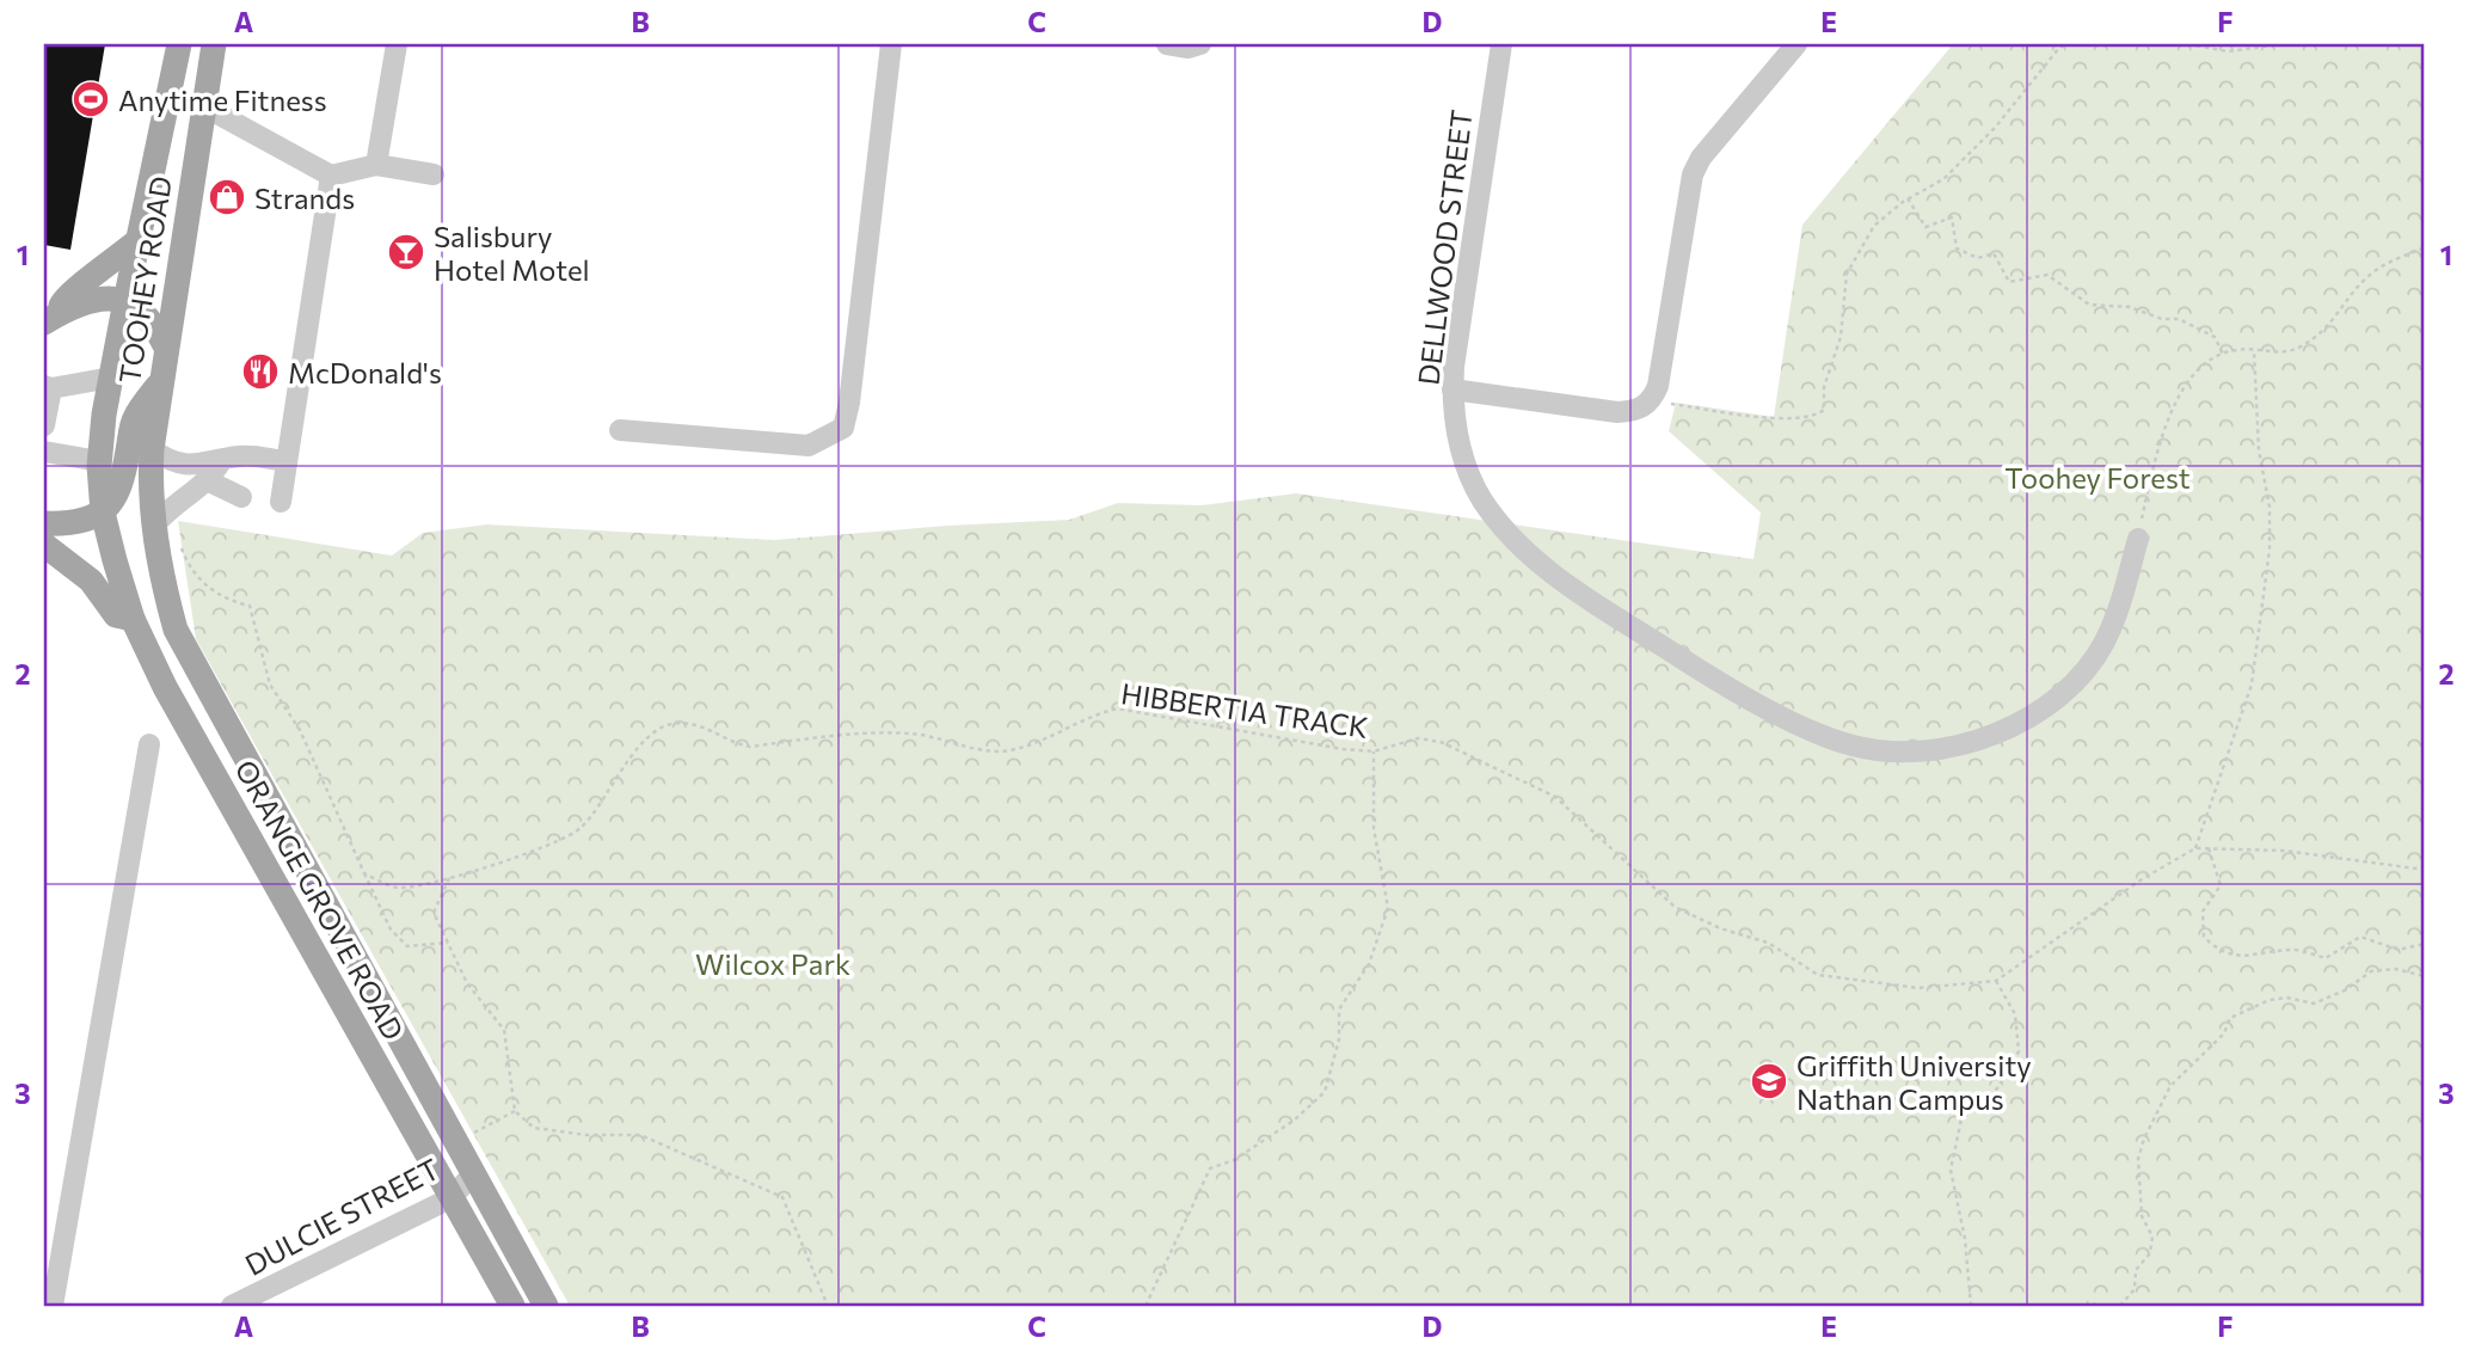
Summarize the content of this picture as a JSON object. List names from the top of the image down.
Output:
{
  "streets": {
    "main road": ["TOOHEY ROAD", "ORANGE GROVE ROAD"],
    "street": ["DELLWOOD STREET", "DULCIE STREET"],
    "path": ["HIBBERTIA TRACK"]
  },
  "crossings": [
    ["TOOHEY ROAD", "ORANGE GROVE ROAD"],
    ["ORANGE GROVE ROAD", "DULCIE STREET"]
  ],
  "parks": ["Toohey Forest", "Wilcox Park"],
  "places": {
    "sports": ["Anytime Fitness"],
    "shop": ["Strands"],
    "bar": ["Salisbury Hotel Motel"],
    "restaurant": ["McDonald's"],
    "school or university": ["Griffith University Nathan Campus"]
  },
  "grid": {
    "columns": [
      "A",
      "B",
      "C",
      "D",
      "E",
      "F"
    ],
    "rows": ["1", "2", "3"]
  }
}
